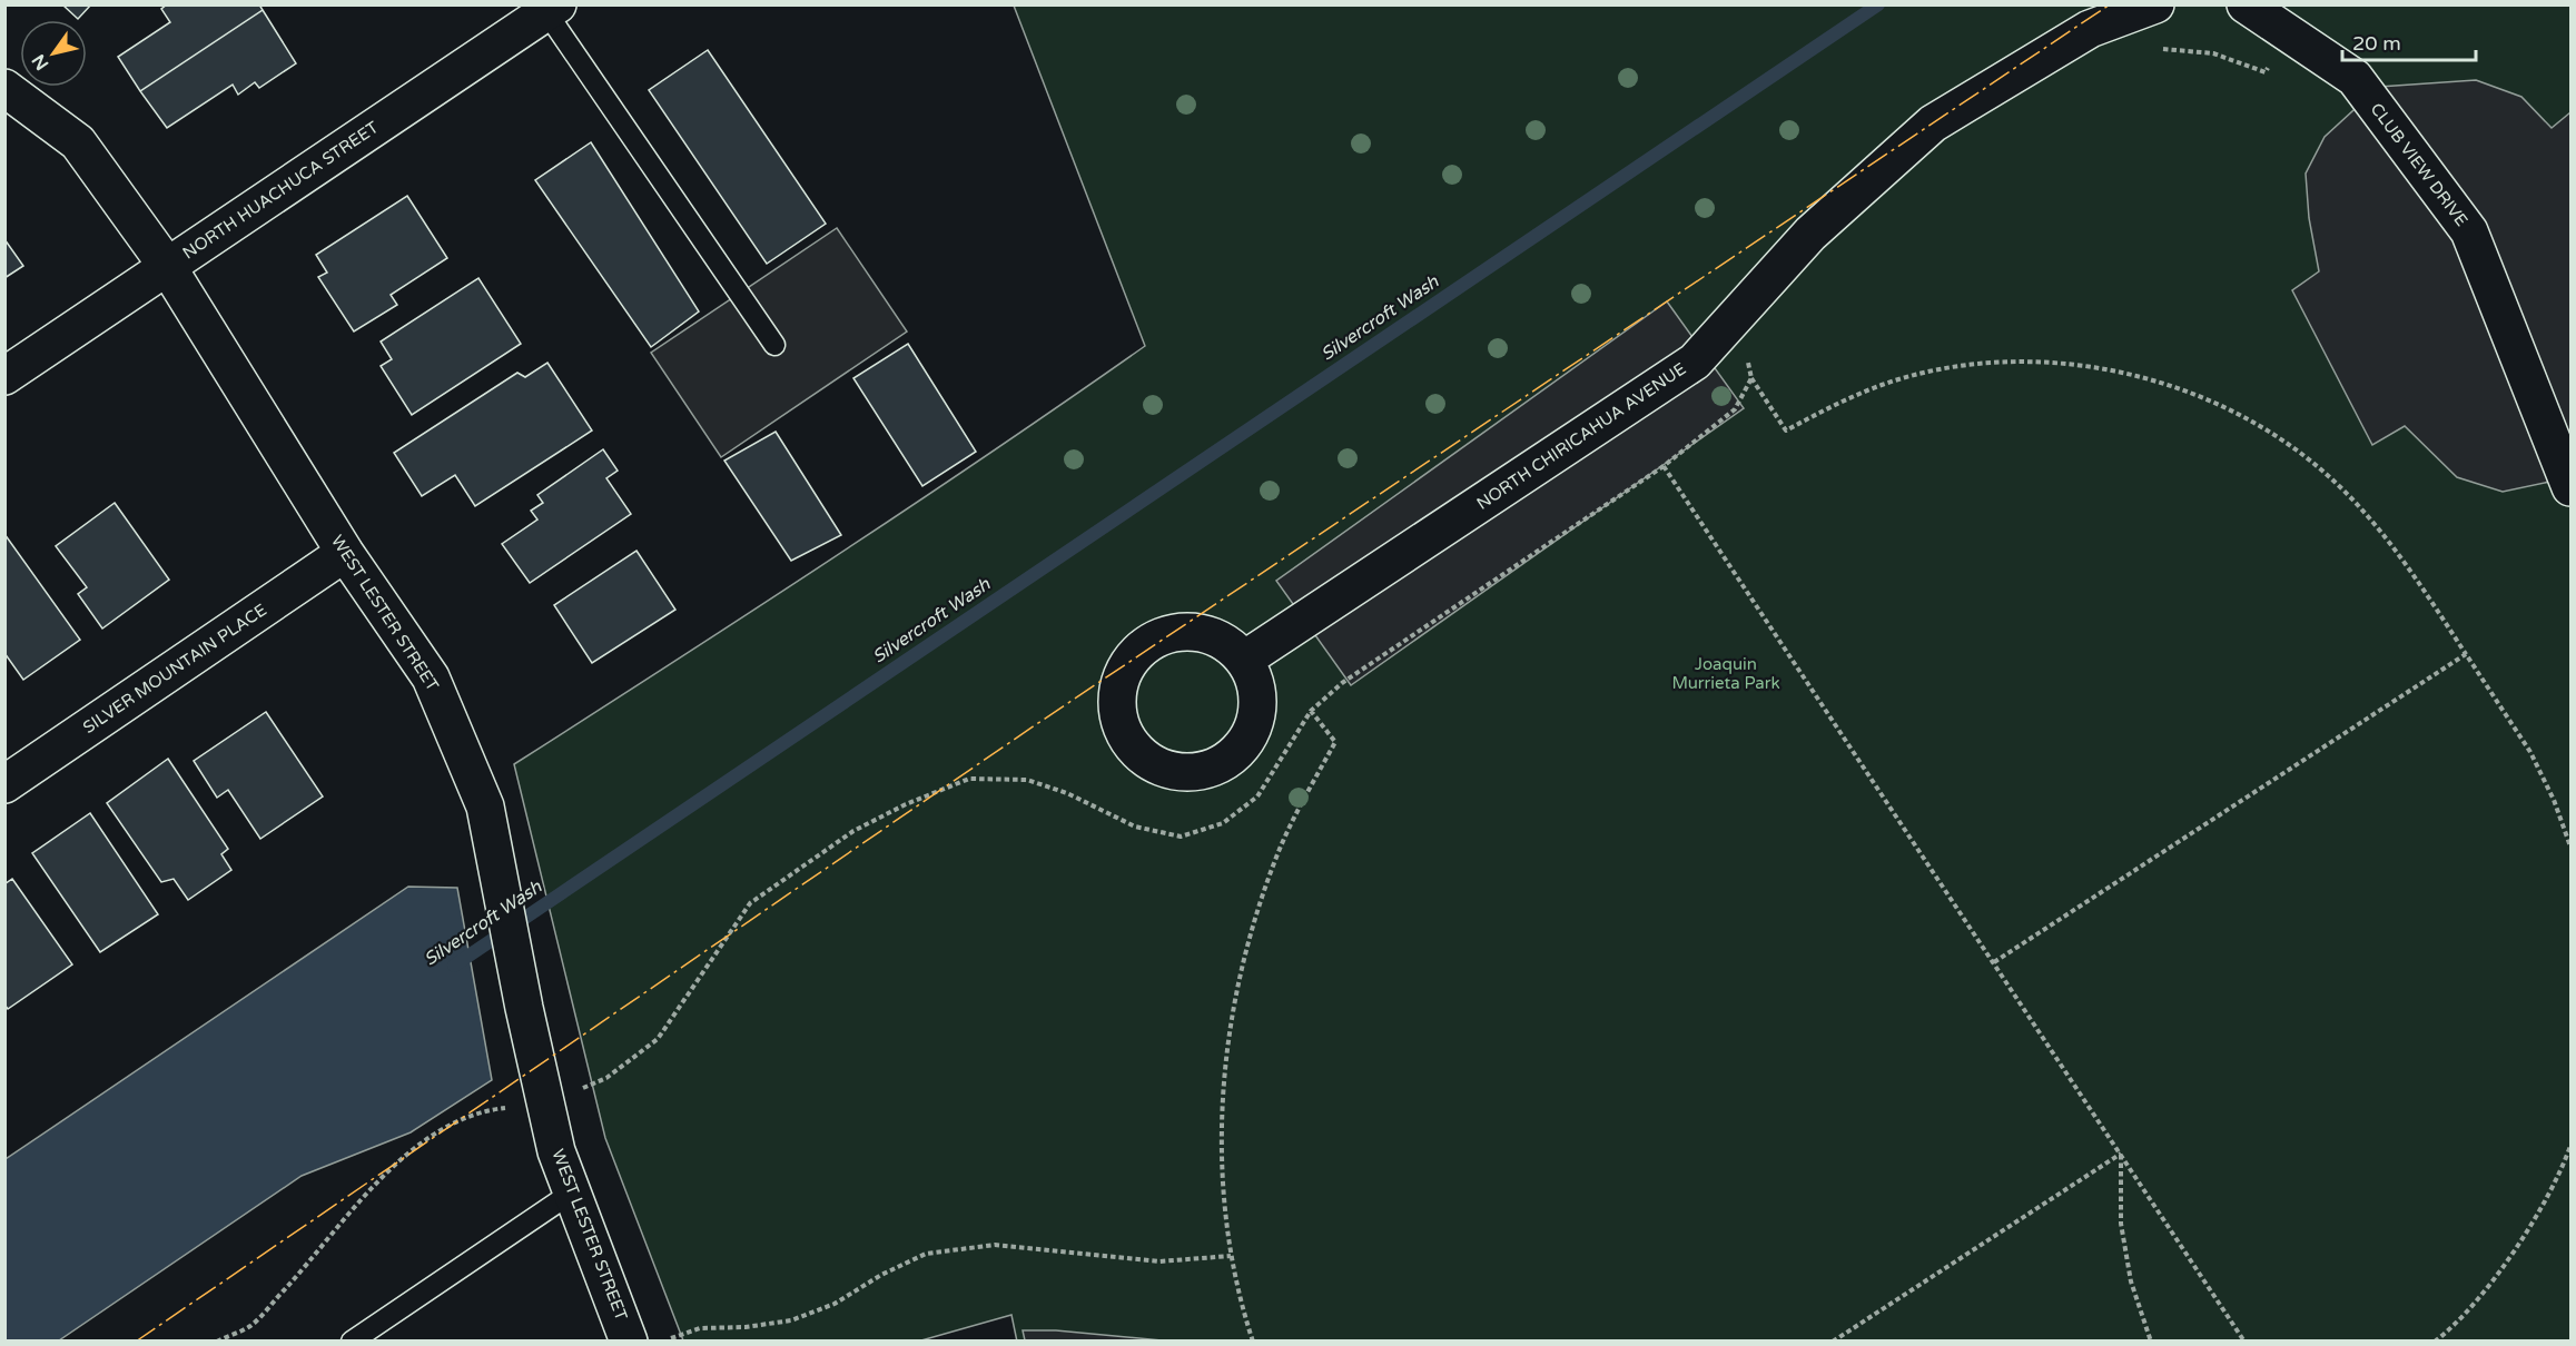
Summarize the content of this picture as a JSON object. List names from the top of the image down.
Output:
{
  "streets": {
    "street": [
      "CLUB VIEW DRIVE",
      "NORTH HUACHUCA STREET",
      "NORTH CHIRICAHUA AVENUE",
      "WEST LESTER STREET",
      "SILVER MOUNTAIN PLACE"
    ]
  },
  "crossings": [
    ["NORTH HUACHUCA STREET", "WEST LESTER STREET"],
    ["WEST LESTER STREET", "SILVER MOUNTAIN PLACE"]
  ],
  "water": ["Silvercroft Wash"],
  "parks": ["Joaquin Murrieta Park"],
  "scale_bar": "20 m",
  "north": "bottom left"
}
